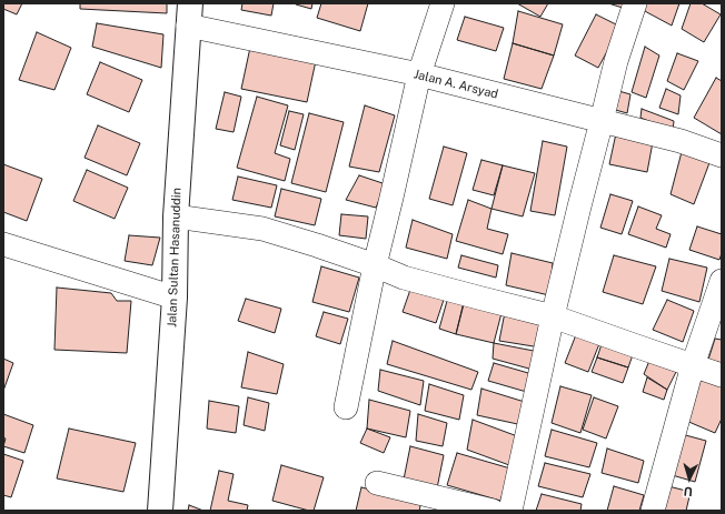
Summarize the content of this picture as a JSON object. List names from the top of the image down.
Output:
{
  "streets": {
    "highway": ["Jalan Sultan Hasanuddin"],
    "street": ["Jalan A. Arsyad"]
  },
  "crossings": [
    ["Jalan A. Arsyad", "Jalan Sultan Hasanuddin"]
  ],
  "north": "bottom"
}
